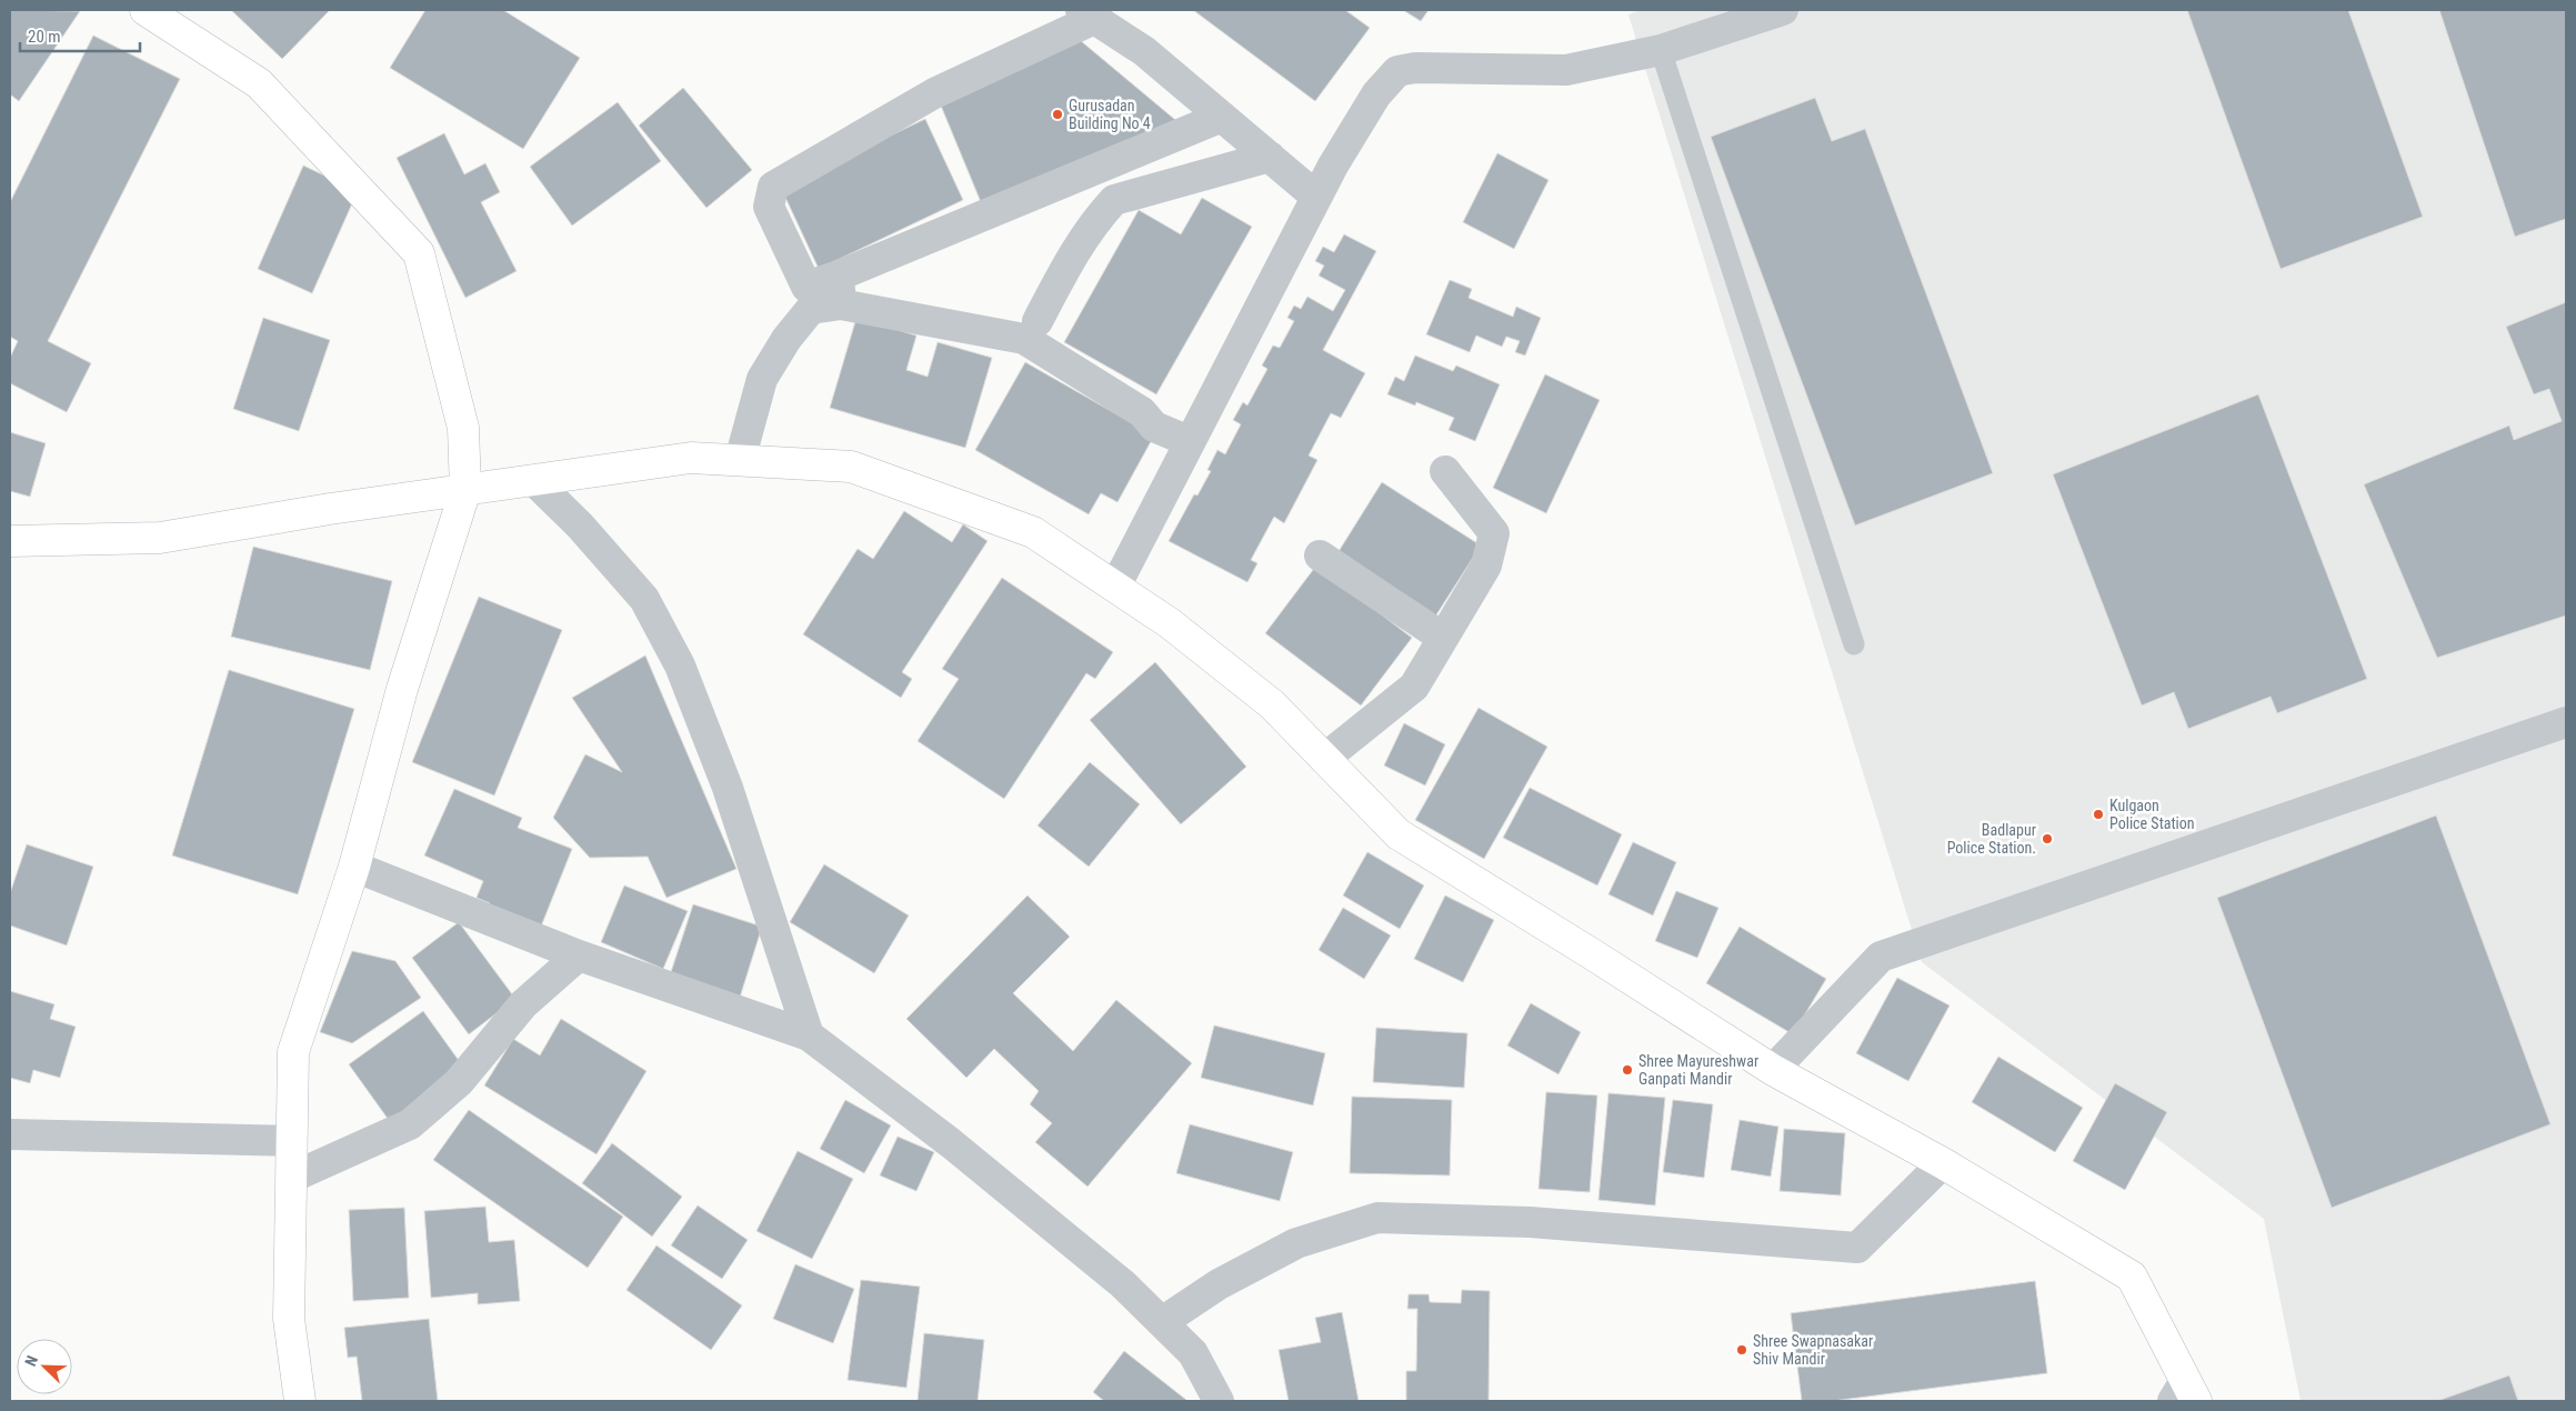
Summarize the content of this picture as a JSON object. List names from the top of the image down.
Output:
{
  "places": [
    "Gurusadan Building No 4",
    "Kulgaon Police Station",
    "Badlapur Police Station.",
    "Shree Mayureshwar Ganpati Mandir",
    "Shree Swapnasakar Shiv Mandir"
  ],
  "scale_bar": "20 m",
  "north": "top left"
}
